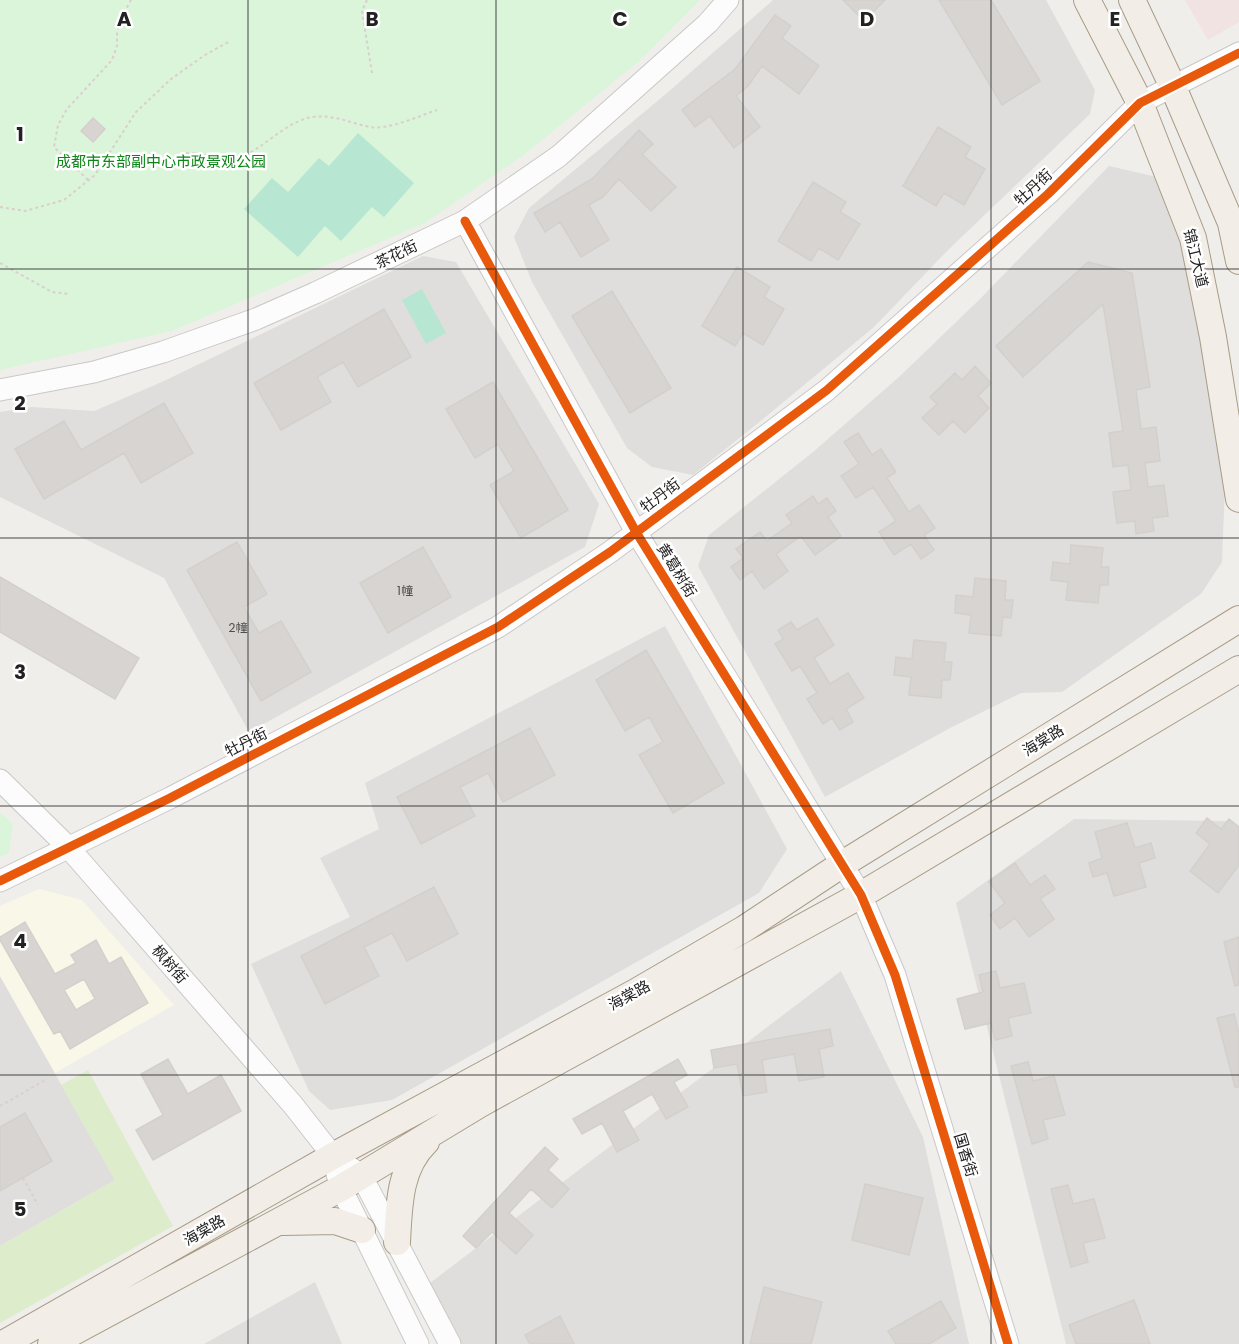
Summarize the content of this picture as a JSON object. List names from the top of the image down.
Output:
{
  "streets": {
    "main road": ["锦江大道", "海棠路"],
    "street": [
      "牡丹街",
      "茶花街",
      "黄葛树街",
      "枫树街",
      "国香街"
    ]
  },
  "crossings": [
    ["牡丹街", "锦江大道"],
    ["牡丹街", "黄葛树街"],
    ["牡丹街", "枫树街"],
    ["茶花街", "黄葛树街"],
    ["黄葛树街", "海棠路"],
    ["黄葛树街", "国香街"],
    ["海棠路", "枫树街"],
    ["海棠路", "国香街"]
  ],
  "parks": ["成都市东部副中心市政景观公园"],
  "house_numbers": ["1幢", "2幢"],
  "grid": {
    "columns": [
      "A",
      "B",
      "C",
      "D",
      "E"
    ],
    "rows": [
      "1",
      "2",
      "3",
      "4",
      "5"
    ]
  }
}
